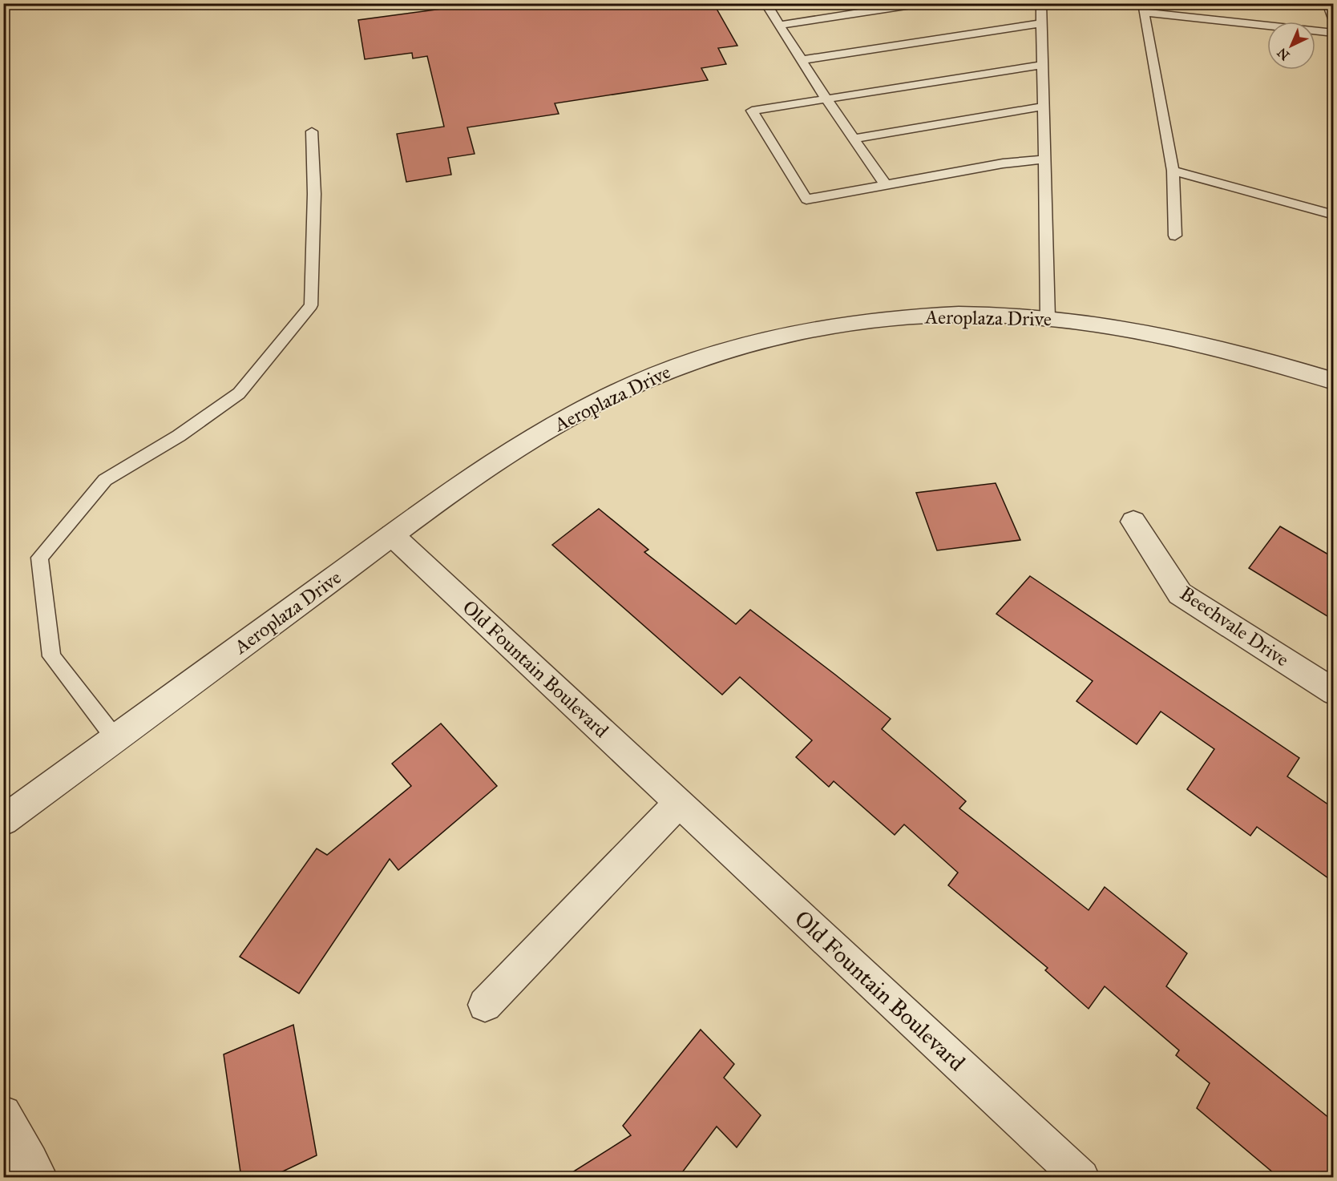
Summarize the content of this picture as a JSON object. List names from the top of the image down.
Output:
{
  "streets": {
    "street": ["Aeroplaza Drive", "Beechvale Drive", "Old Fountain Boulevard"]
  },
  "crossings": [
    ["Aeroplaza Drive", "Old Fountain Boulevard"]
  ],
  "north": "bottom left"
}
